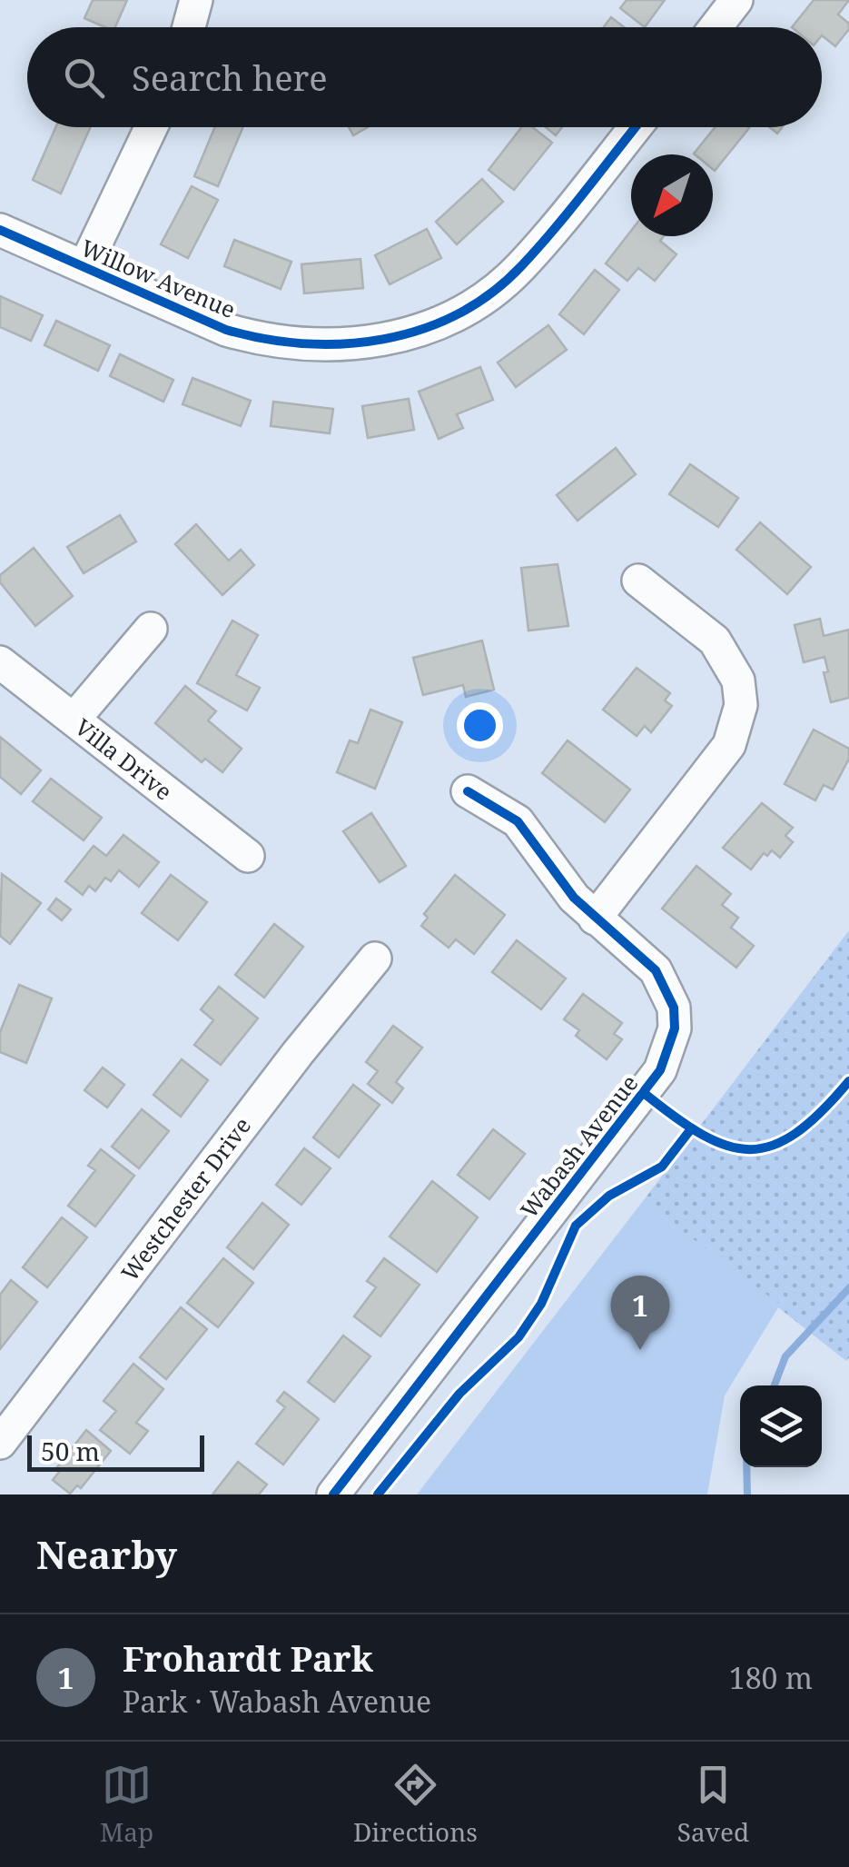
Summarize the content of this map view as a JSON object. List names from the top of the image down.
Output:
{
  "streets": {
    "street": [
      "Willow Avenue",
      "Villa Drive",
      "Wabash Avenue",
      "Westchester Drive"
    ]
  },
  "scale_bar": "50 m",
  "north": "bottom left",
  "page": {
    "search": "Search here",
    "pins": "1",
    "scale": "50 m",
    "heading": "Nearby",
    "list": [
      {
        "mark": "1",
        "name": "Frohardt Park",
        "note": "Park · Wabash Avenue",
        "value": "180 m"
      }
    ],
    "nav": ["Map", "Directions", "Saved"]
  }
}
